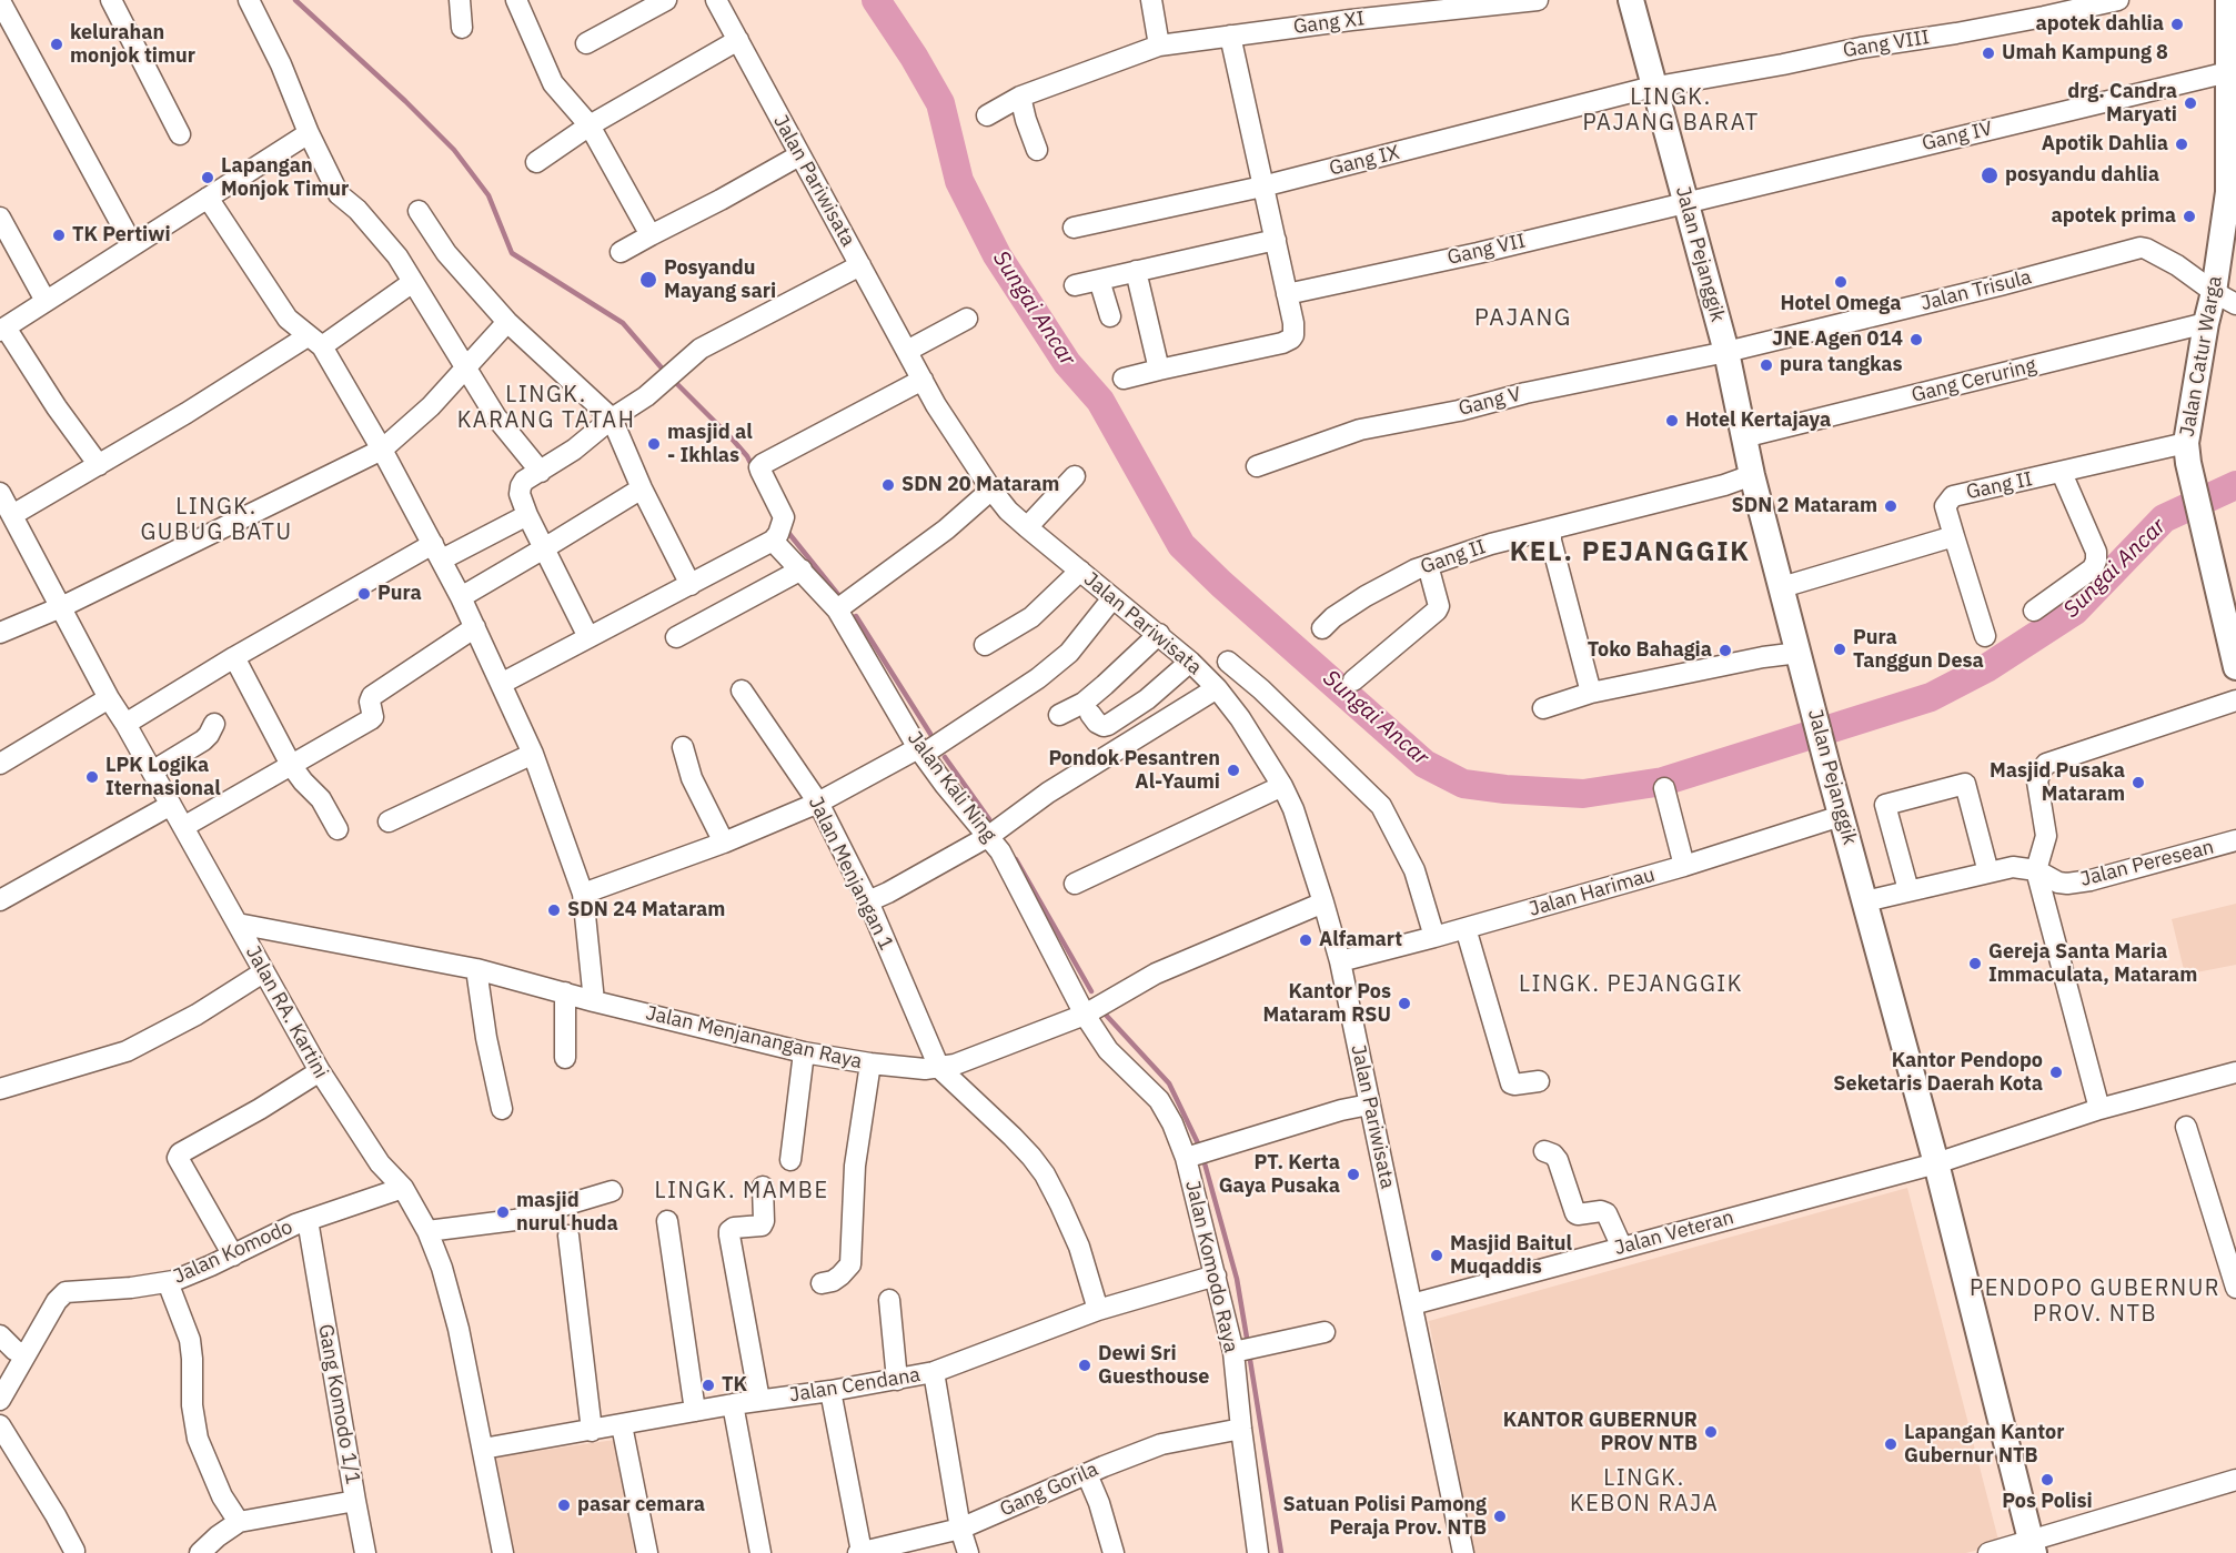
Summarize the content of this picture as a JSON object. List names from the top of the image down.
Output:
{
  "streets": {
    "main road": ["Jalan Pejanggik", "Jalan Catur Warga"],
    "street": [
      "Gang XI",
      "Gang VIII",
      "Gang IV",
      "Gang IX",
      "Jalan Pariwisata",
      "Gang VII",
      "Jalan Trisula",
      "Gang Ceruring",
      "Gang V",
      "Gang II",
      "Jalan Kali Ning",
      "Jalan Peresean",
      "Jalan Menjangan 1",
      "Jalan Harimau",
      "Jalan RA. Kartini",
      "Jalan Menjanangan Raya",
      "Jalan Veteran",
      "Jalan Komodo",
      "Jalan Komodo Raya",
      "Jalan Cendana",
      "Gang Komodo 1/1",
      "Gang Gorila"
    ]
  },
  "crossings": [
    ["Gang VIII", "Gang IX"],
    ["Gang VIII", "Jalan Pejanggik"],
    ["Gang IV", "Gang VII"],
    ["Gang IV", "Jalan Pejanggik"],
    ["Gang IV", "Jalan Catur Warga"],
    ["Gang IX", "Jalan Pejanggik"],
    ["Jalan Pariwisata", "Jalan Harimau"],
    ["Jalan Pariwisata", "Jalan Menjanangan Raya"],
    ["Jalan Pariwisata", "Jalan Veteran"],
    ["Gang VII", "Jalan Pejanggik"],
    ["Jalan Pejanggik", "Jalan Trisula"],
    ["Jalan Pejanggik", "Gang Ceruring"],
    ["Jalan Pejanggik", "Gang V"],
    ["Jalan Pejanggik", "Gang II"],
    ["Jalan Pejanggik", "Jalan Peresean"],
    ["Jalan Pejanggik", "Jalan Harimau"],
    ["Jalan Pejanggik", "Jalan Veteran"],
    ["Jalan Trisula", "Jalan Catur Warga"],
    ["Jalan Trisula", "Gang V"],
    ["Jalan Catur Warga", "Gang Ceruring"],
    ["Jalan Catur Warga", "Gang II"],
    ["Jalan Kali Ning", "Jalan Menjanangan Raya"],
    ["Jalan Kali Ning", "Jalan Komodo Raya"],
    ["Jalan Menjangan 1", "Jalan Menjanangan Raya"],
    ["Jalan RA. Kartini", "Jalan Menjanangan Raya"],
    ["Jalan RA. Kartini", "Jalan Komodo"],
    ["Jalan RA. Kartini", "Jalan Cendana"],
    ["Jalan Menjanangan Raya", "Jalan Komodo Raya"],
    ["Jalan Komodo", "Gang Komodo 1/1"],
    ["Jalan Komodo Raya", "Jalan Cendana"],
    ["Jalan Komodo Raya", "Gang Gorila"]
  ],
  "districts": [
    "LINGK. PAJANG BARAT",
    "PAJANG",
    "LINGK. KARANG TATAH",
    "LINGK. GUBUG BATU",
    "KEL. PEJANGGIK",
    "LINGK. PEJANGGIK",
    "LINGK. MAMBE",
    "PENDOPO GUBERNUR PROV. NTB",
    "LINGK. KEBON RAJA"
  ],
  "water": ["Sungai Ancar"],
  "places": [
    "apotek dahlia",
    "kelurahan monjok timur",
    "Umah Kampung 8",
    "drg. Candra Maryati",
    "Apotik Dahlia",
    "posyandu dahlia",
    "Lapangan Monjok Timur",
    "apotek prima",
    "TK Pertiwi",
    "Posyandu Mayang sari",
    "Hotel Omega",
    "JNE Agen 014",
    "pura tangkas",
    "Hotel Kertajaya",
    "masjid al - Ikhlas",
    "SDN 20 Mataram",
    "SDN 2 Mataram",
    "Pura",
    "Pura Tanggun Desa",
    "Toko Bahagia",
    "Pondok Pesantren Al-Yaumi",
    "LPK Logika Iternasional",
    "Masjid Pusaka Mataram",
    "SDN 24 Mataram",
    "Alfamart",
    "Gereja Santa Maria Immaculata, Mataram",
    "Kantor Pos Mataram RSU",
    "Kantor Pendopo Seketaris Daerah Kota",
    "PT. Kerta Gaya Pusaka",
    "masjid nurul huda",
    "Masjid Baitul Muqaddis",
    "Dewi Sri Guesthouse",
    "TK",
    "KANTOR GUBERNUR PROV NTB",
    "Lapangan Kantor Gubernur NTB",
    "Pos Polisi",
    "pasar cemara",
    "Satuan Polisi Pamong Peraja Prov. NTB"
  ]
}
